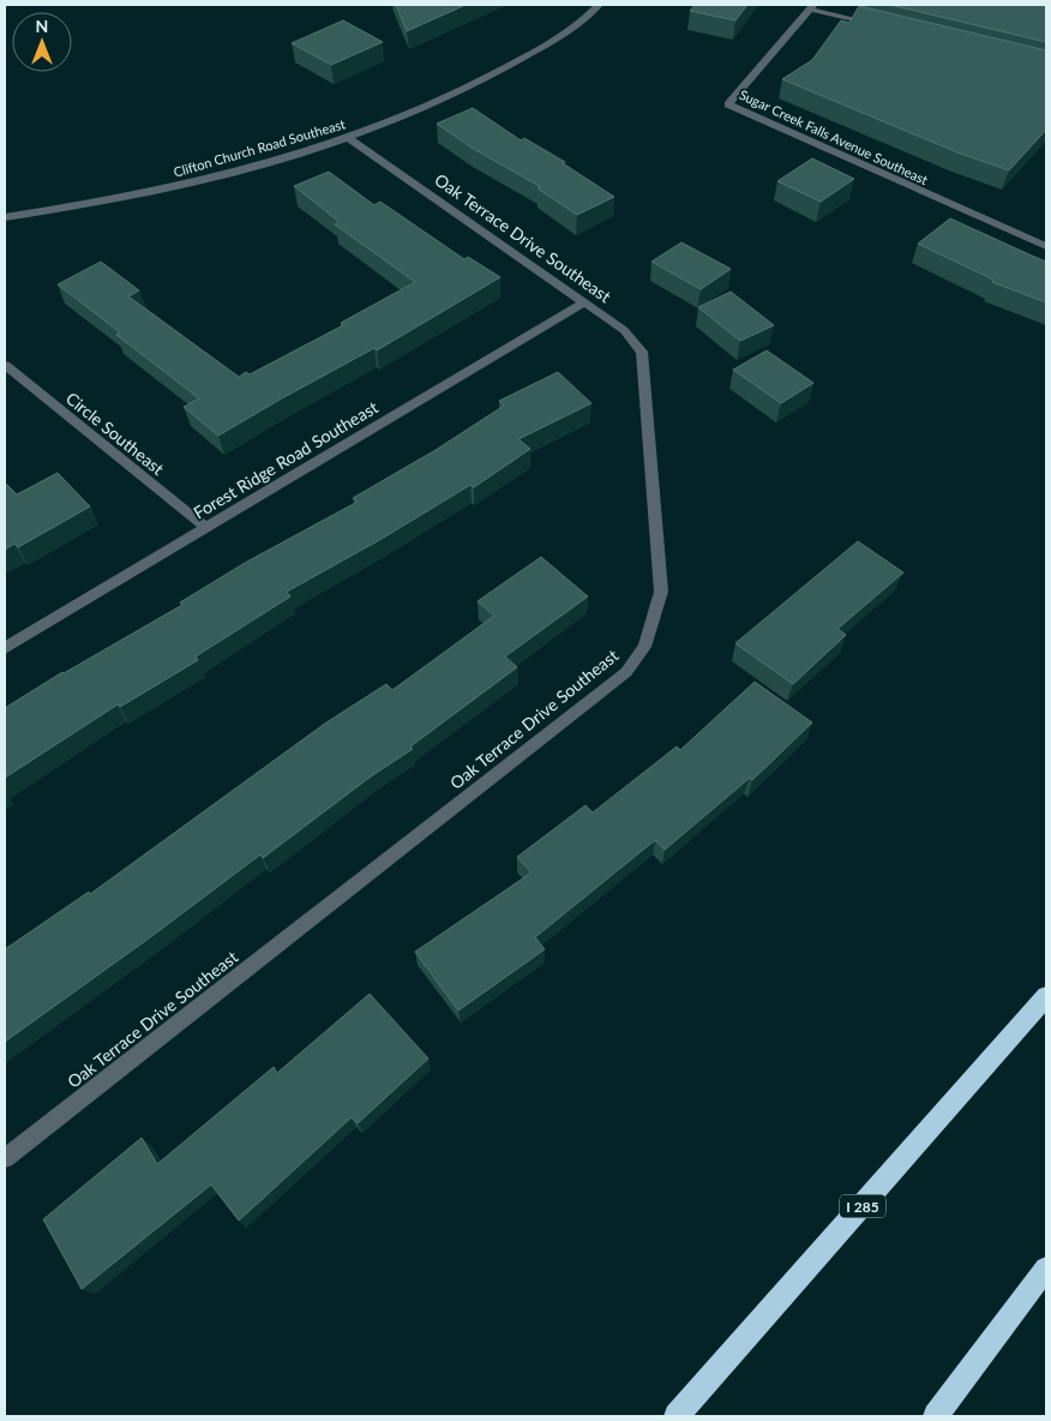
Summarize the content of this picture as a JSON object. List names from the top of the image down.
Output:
{
  "streets": {
    "highway": ["I 285"],
    "street": [
      "Sugar Creek Falls Avenue Southeast",
      "Clifton Church Road Southeast",
      "Oak Terrace Drive Southeast",
      "Circle Southeast",
      "Forest Ridge Road Southeast"
    ]
  },
  "crossings": [
    ["Clifton Church Road Southeast", "Oak Terrace Drive Southeast"],
    ["Oak Terrace Drive Southeast", "Forest Ridge Road Southeast"],
    ["Circle Southeast", "Forest Ridge Road Southeast"]
  ],
  "north": "top"
}
